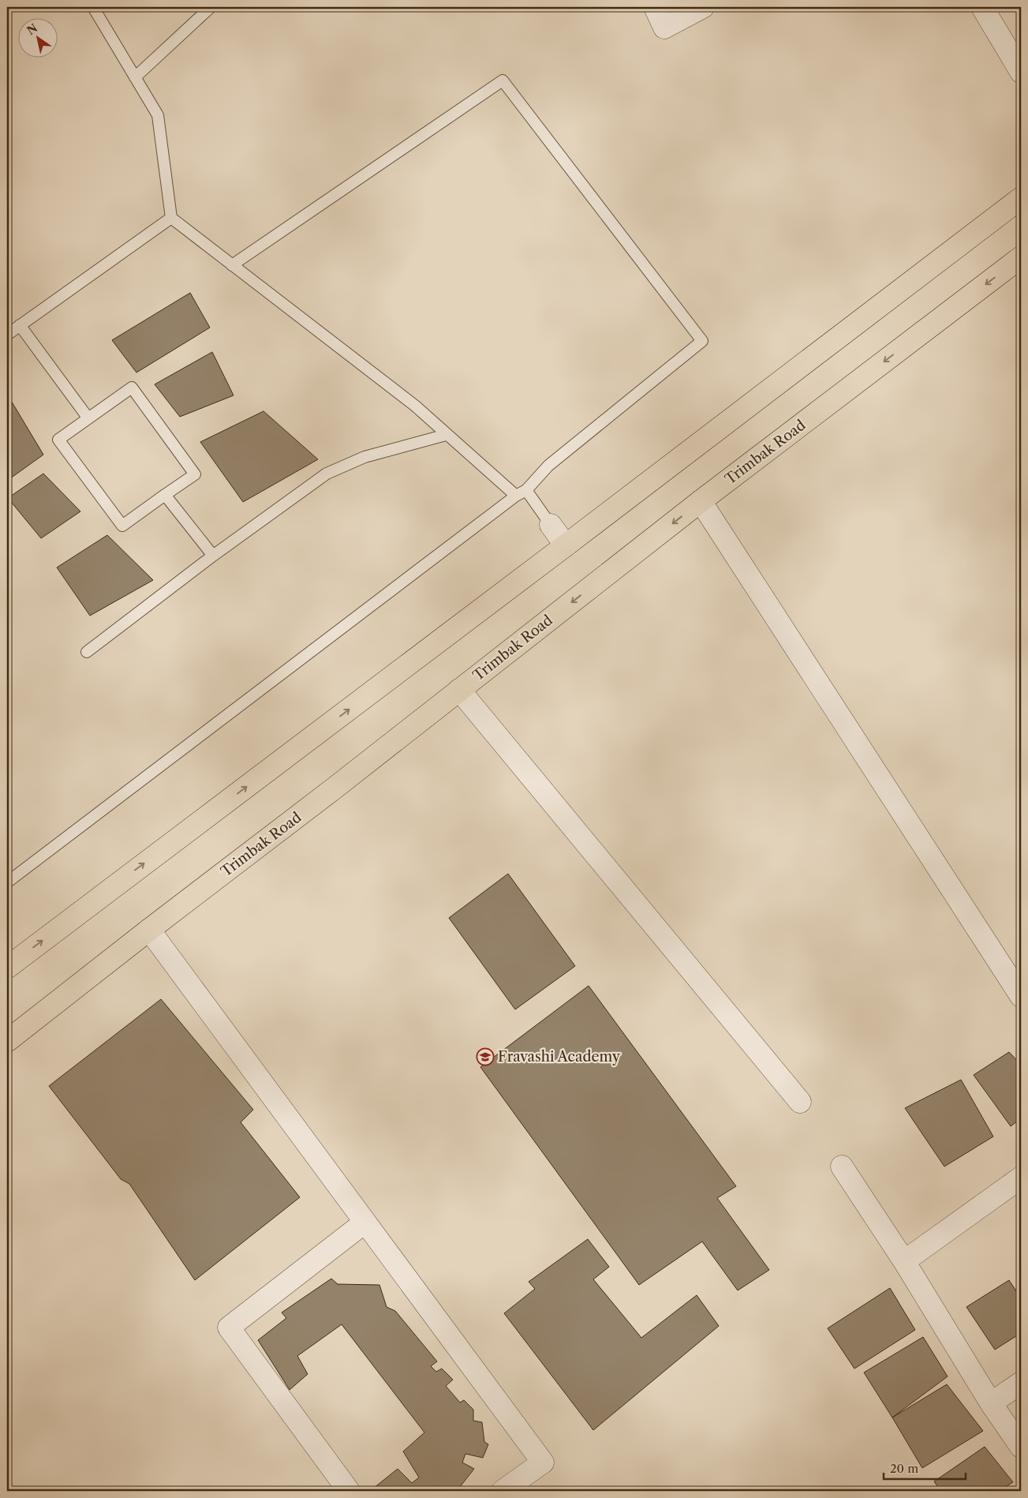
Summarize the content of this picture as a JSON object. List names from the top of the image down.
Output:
{
  "streets": {
    "highway": ["Trimbak Road"]
  },
  "places": {
    "school or university": ["Fravashi Academy"]
  },
  "scale_bar": "20 m",
  "north": "top left"
}
